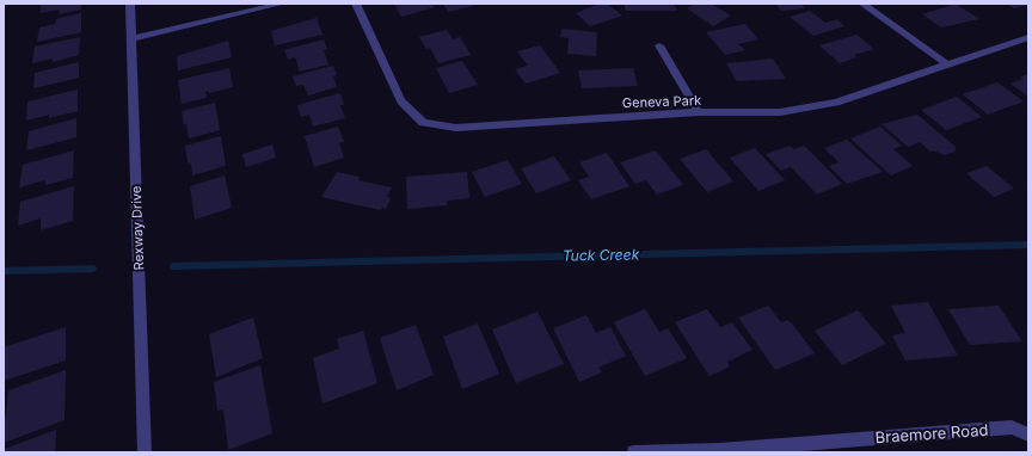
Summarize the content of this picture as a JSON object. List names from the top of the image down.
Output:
{
  "streets": {
    "street": ["Geneva Park", "Rexway Drive", "Braemore Road"]
  },
  "water": ["Tuck Creek"]
}
